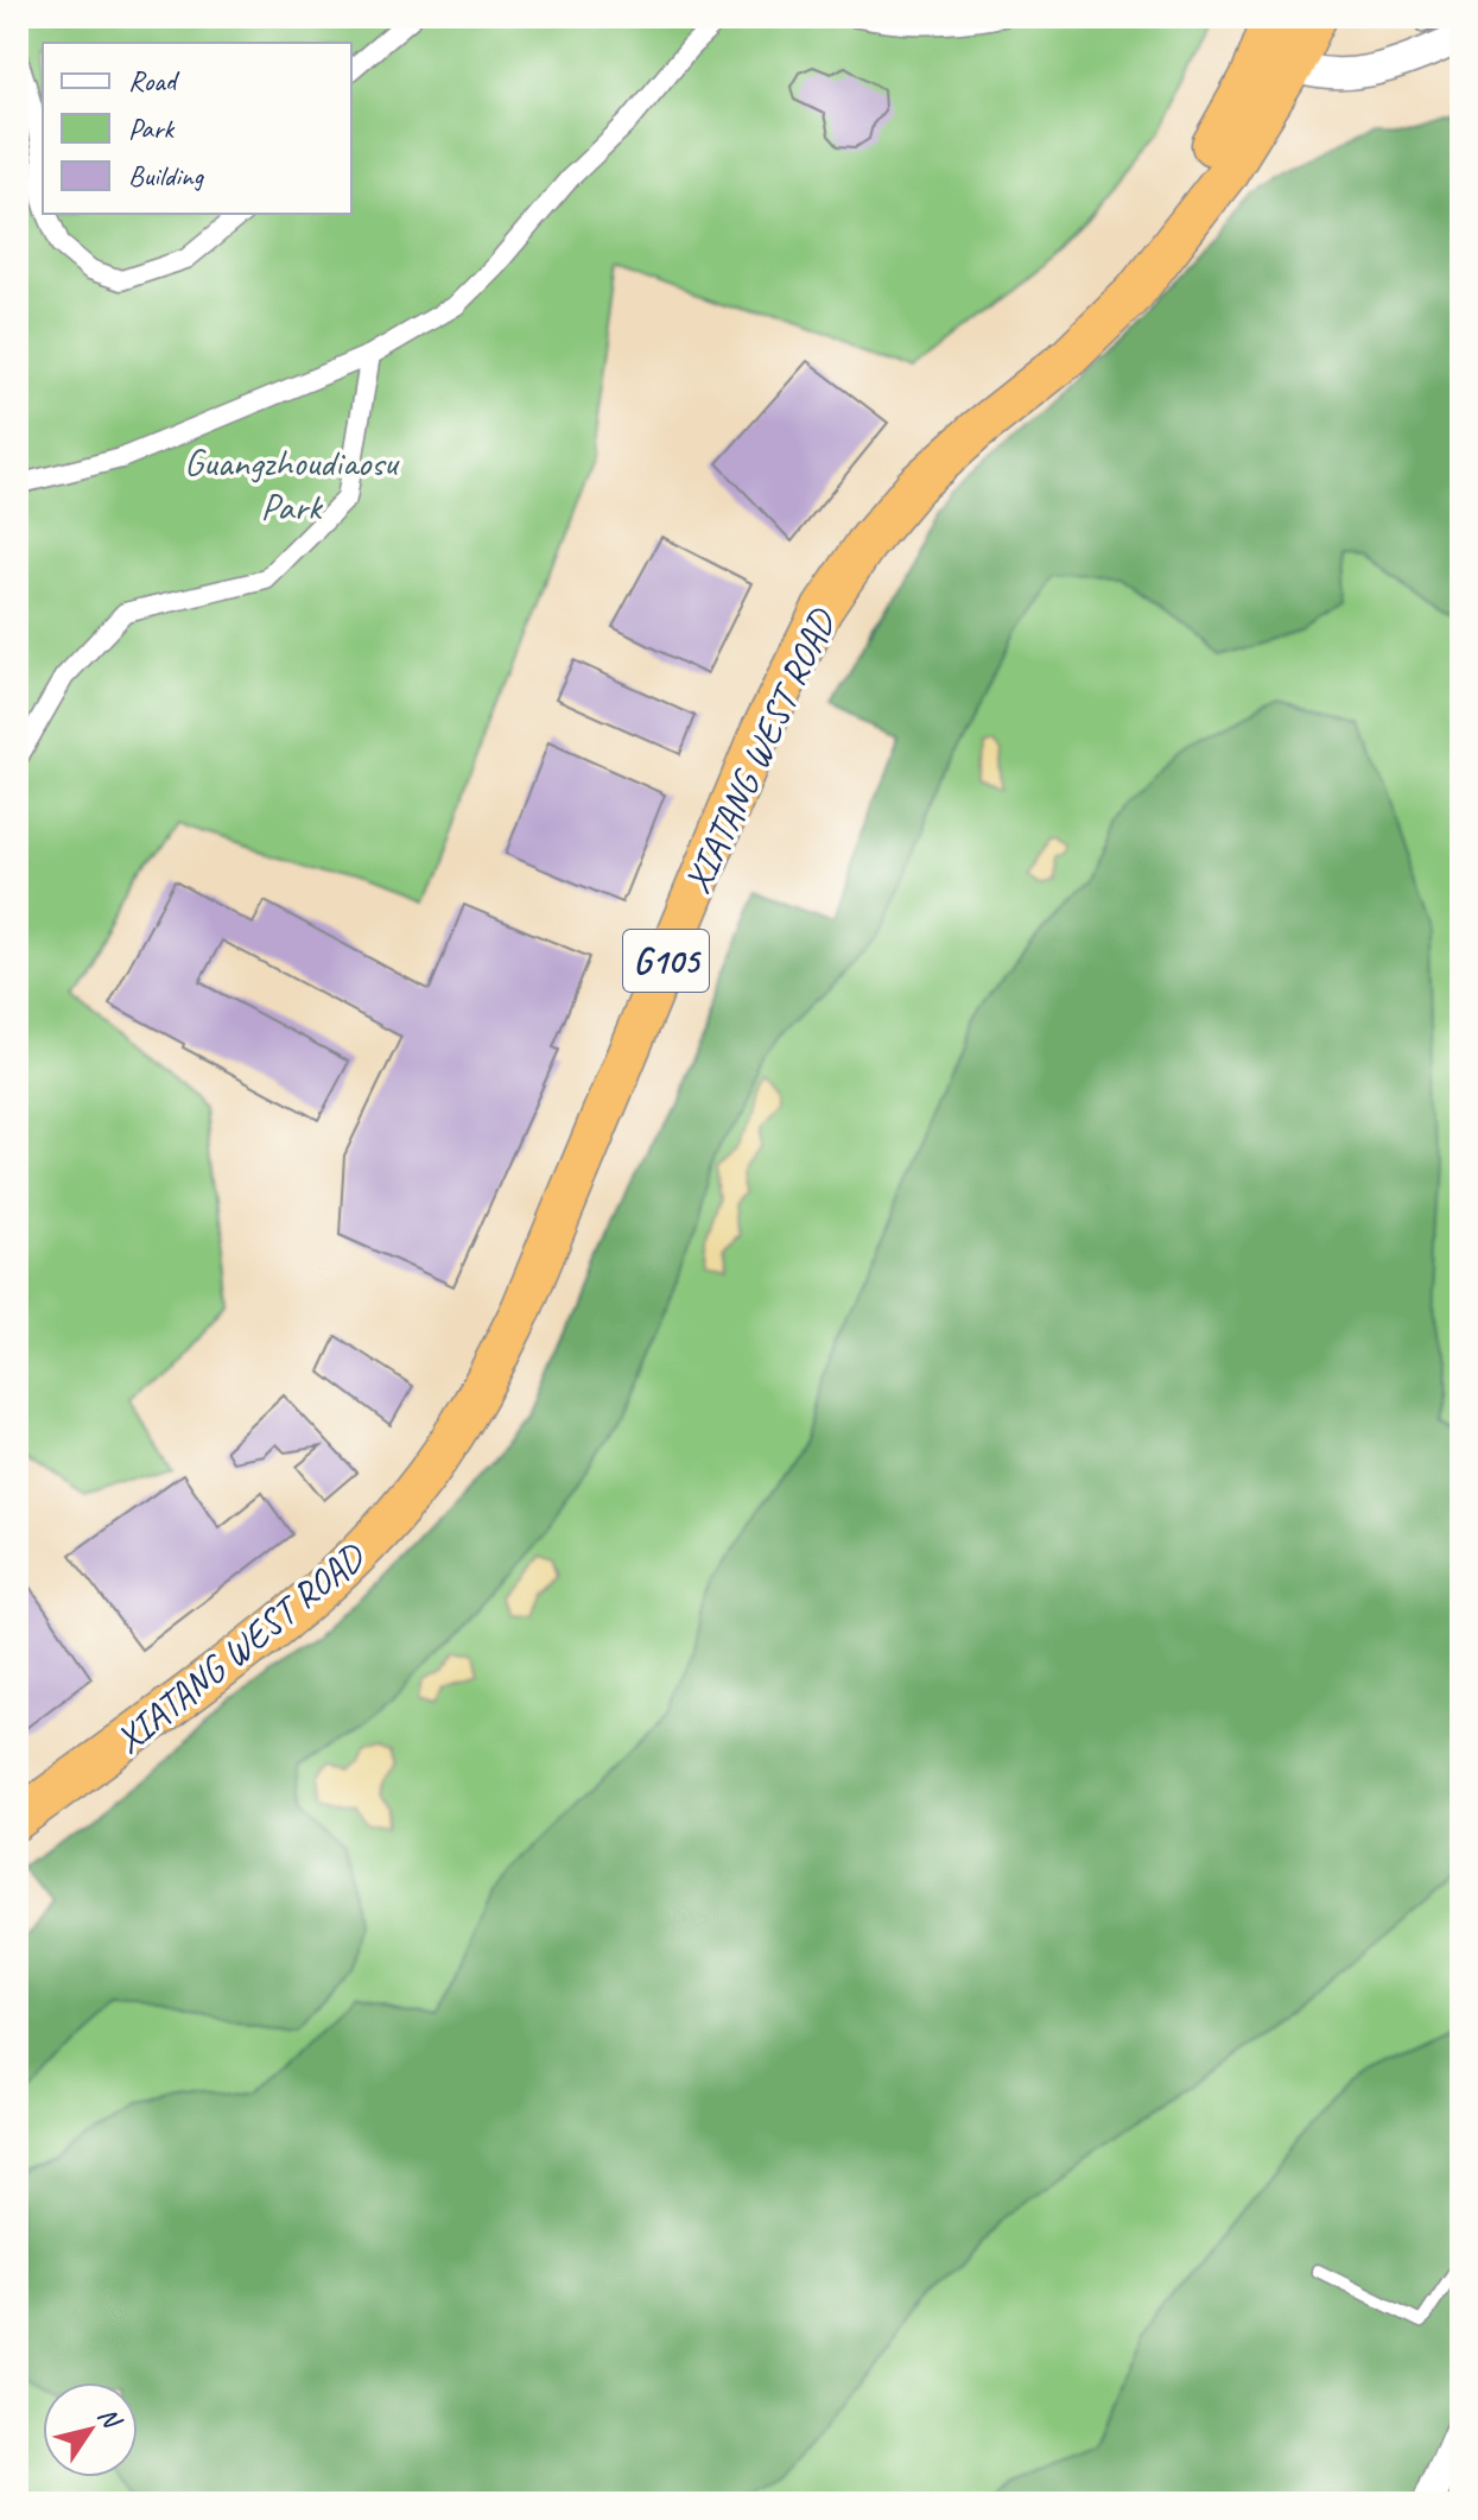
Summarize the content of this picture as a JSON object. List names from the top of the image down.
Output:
{
  "streets": {
    "highway": ["XIATANG WEST ROAD", "G105"]
  },
  "parks": ["Guangzhoudiaosu Park"],
  "legend": ["Road", "Park", "Building"],
  "north": "top right"
}
